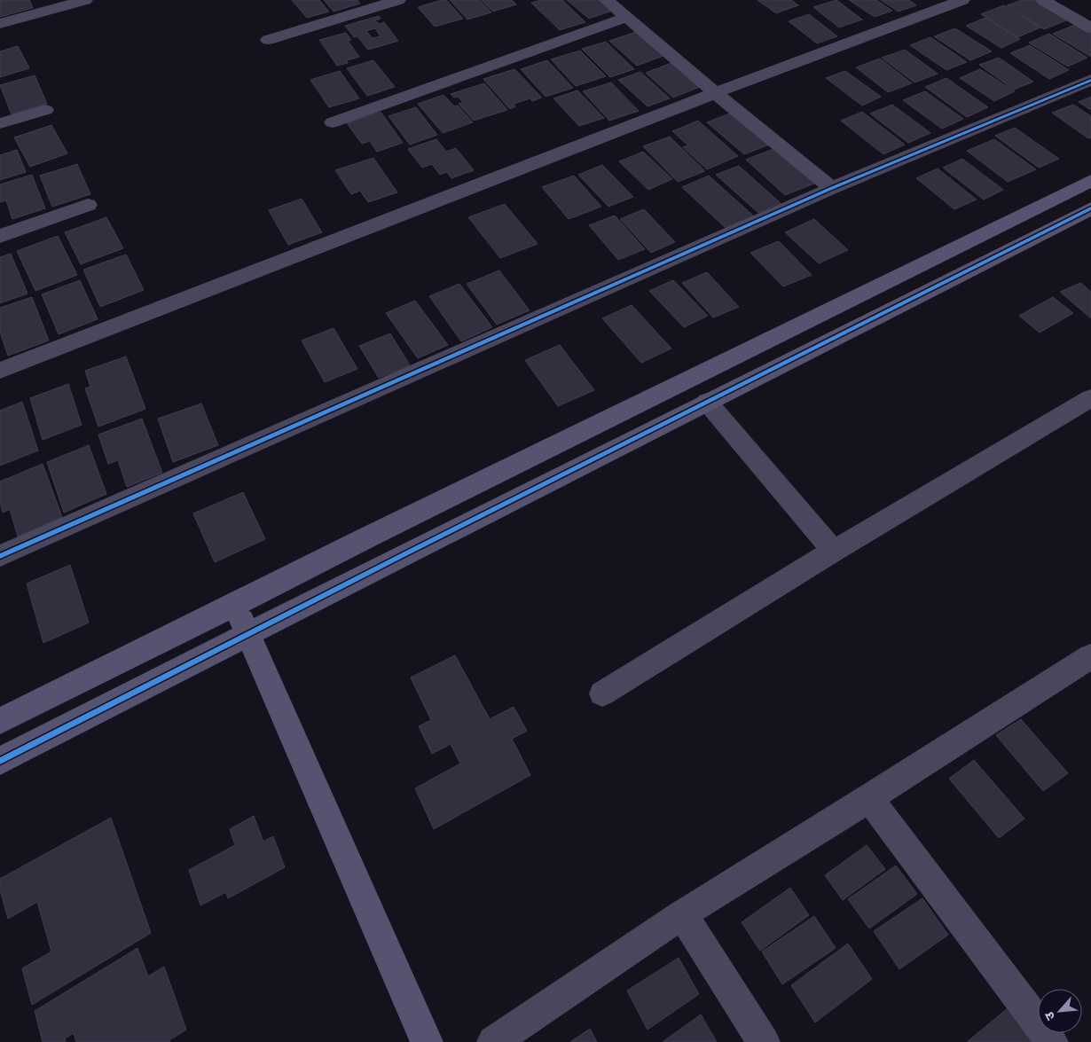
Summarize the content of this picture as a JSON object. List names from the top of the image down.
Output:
{
  "north": "bottom left"
}
